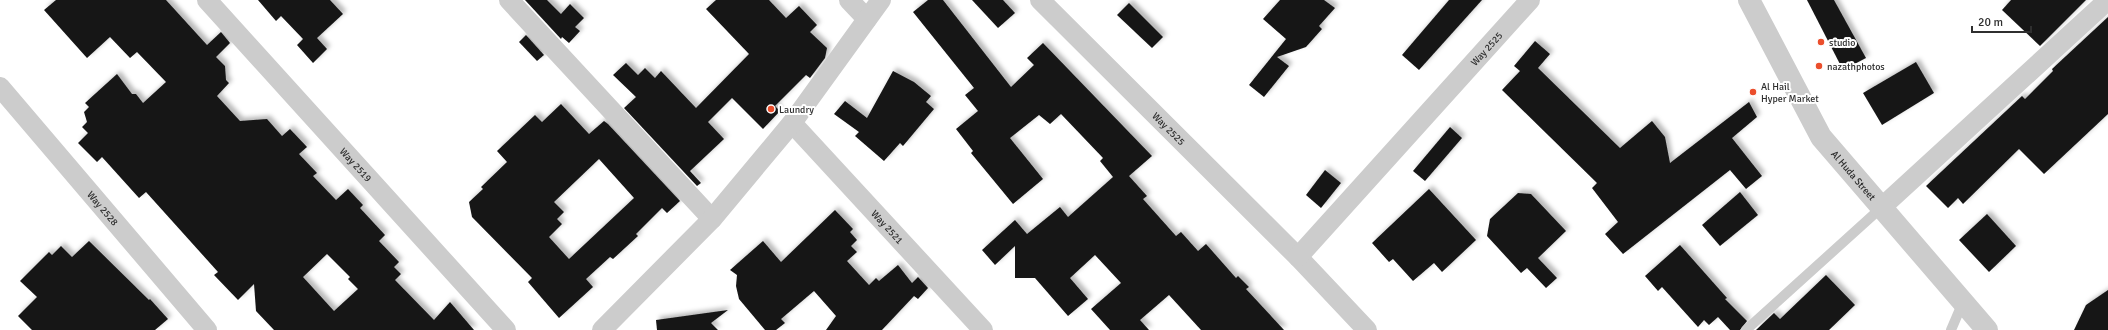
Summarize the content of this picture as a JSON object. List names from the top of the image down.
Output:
{
  "streets": {
    "street": [
      "Way 2525",
      "Way 2519",
      "Al Huda Street",
      "Way 2528",
      "Way 2521"
    ]
  },
  "places": [
    "studio",
    "nazathphotos",
    "Al Hail Hyper Market",
    "Laundry"
  ],
  "scale_bar": "20 m"
}
